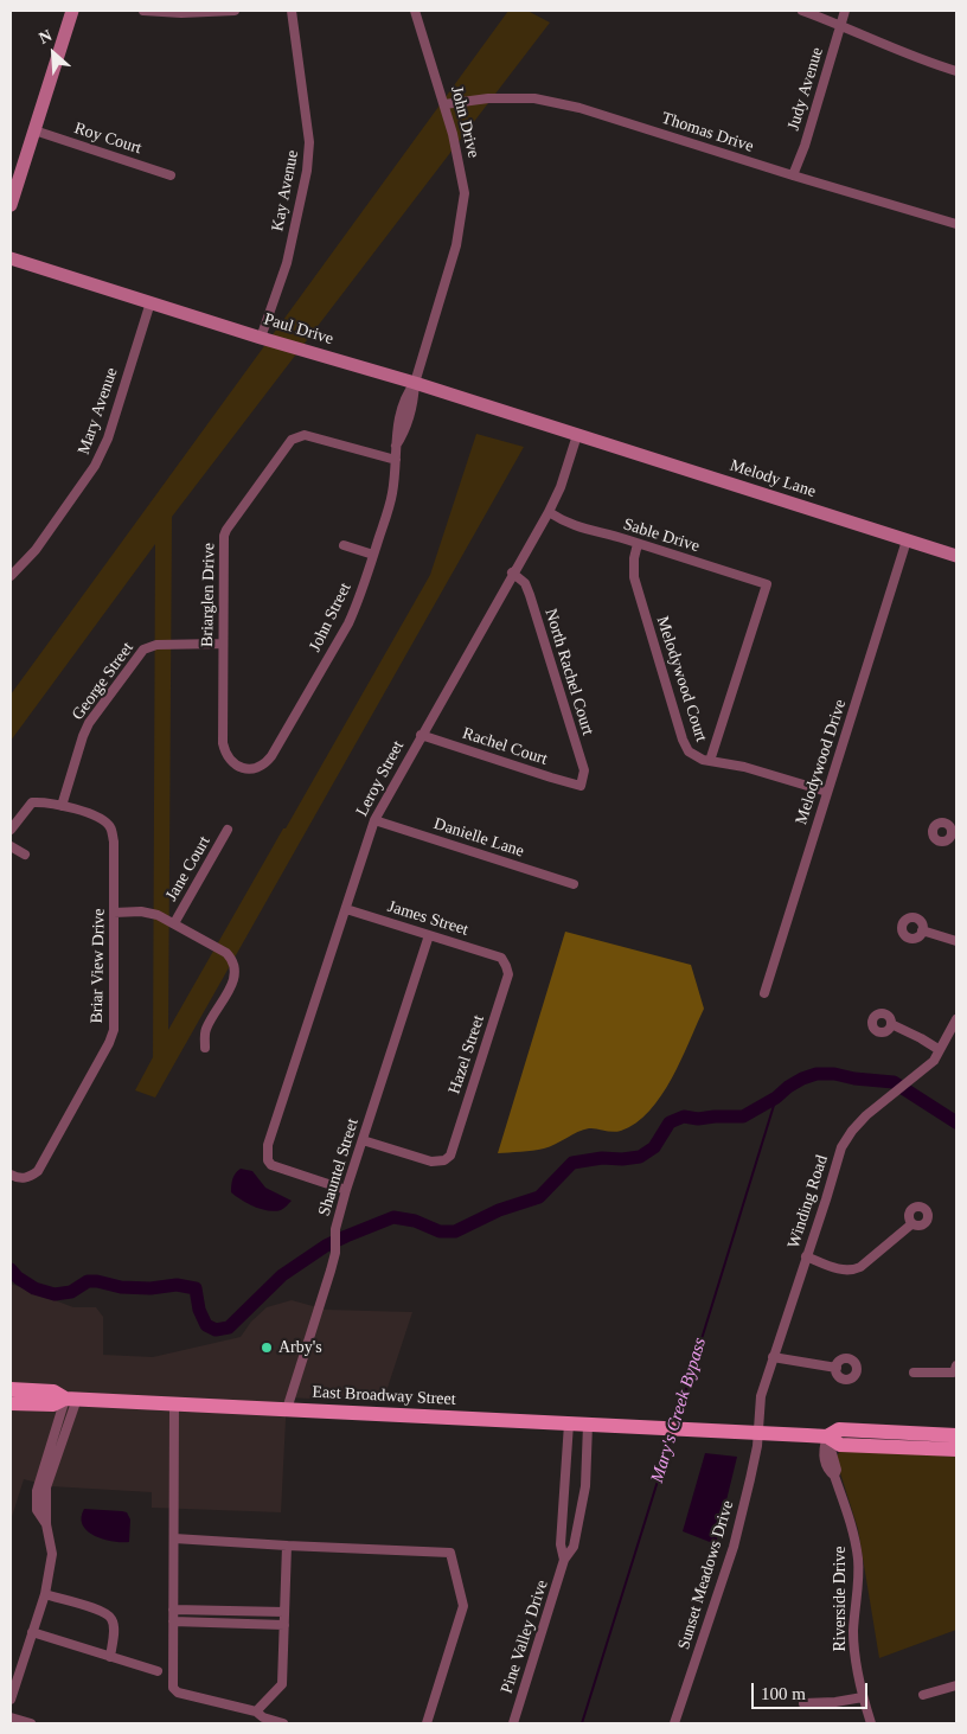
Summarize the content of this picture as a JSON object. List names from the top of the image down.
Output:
{
  "streets": {
    "main road": ["East Broadway Street"],
    "street": [
      "Judy Avenue",
      "John Drive",
      "Thomas Drive",
      "Roy Court",
      "Kay Avenue",
      "Paul Drive",
      "Mary Avenue",
      "Melody Lane",
      "Sable Drive",
      "Briarglen Drive",
      "John Street",
      "North Rachel Court",
      "Melodywood Court",
      "George Street",
      "Rachel Court",
      "Melodywood Drive",
      "Leroy Street",
      "Danielle Lane",
      "Jane Court",
      "James Street",
      "Briar View Drive",
      "Hazel Street",
      "Shauntel Street",
      "Winding Road",
      "Sunset Meadows Drive",
      "Riverside Drive",
      "Pine Valley Drive"
    ]
  },
  "crossings": [
    ["Judy Avenue", "Thomas Drive"],
    ["John Drive", "Thomas Drive"],
    ["John Drive", "John Street"],
    ["Kay Avenue", "Paul Drive"],
    ["Paul Drive", "Mary Avenue"],
    ["Paul Drive", "Melody Lane"],
    ["Paul Drive", "John Street"],
    ["Paul Drive", "Leroy Street"],
    ["Melody Lane", "Melodywood Drive"],
    ["Melody Lane", "Leroy Street"],
    ["Sable Drive", "Melodywood Court"],
    ["Sable Drive", "Leroy Street"],
    ["Briarglen Drive", "John Street"],
    ["Briarglen Drive", "George Street"],
    ["North Rachel Court", "Rachel Court"],
    ["North Rachel Court", "Leroy Street"],
    ["Melodywood Court", "Melodywood Drive"],
    ["George Street", "Briar View Drive"],
    ["Rachel Court", "Leroy Street"],
    ["Leroy Street", "Danielle Lane"],
    ["Leroy Street", "James Street"],
    ["Leroy Street", "Shauntel Street"],
    ["James Street", "Hazel Street"],
    ["James Street", "Shauntel Street"],
    ["Hazel Street", "Shauntel Street"],
    ["Shauntel Street", "East Broadway Street"],
    ["Winding Road", "East Broadway Street"],
    ["Winding Road", "Sunset Meadows Drive"],
    ["East Broadway Street", "Sunset Meadows Drive"],
    ["East Broadway Street", "Riverside Drive"],
    ["East Broadway Street", "Pine Valley Drive"]
  ],
  "water": ["Mary's Creek Bypass"],
  "places": ["Arby's"],
  "scale_bar": "100 m",
  "north": "top left"
}
